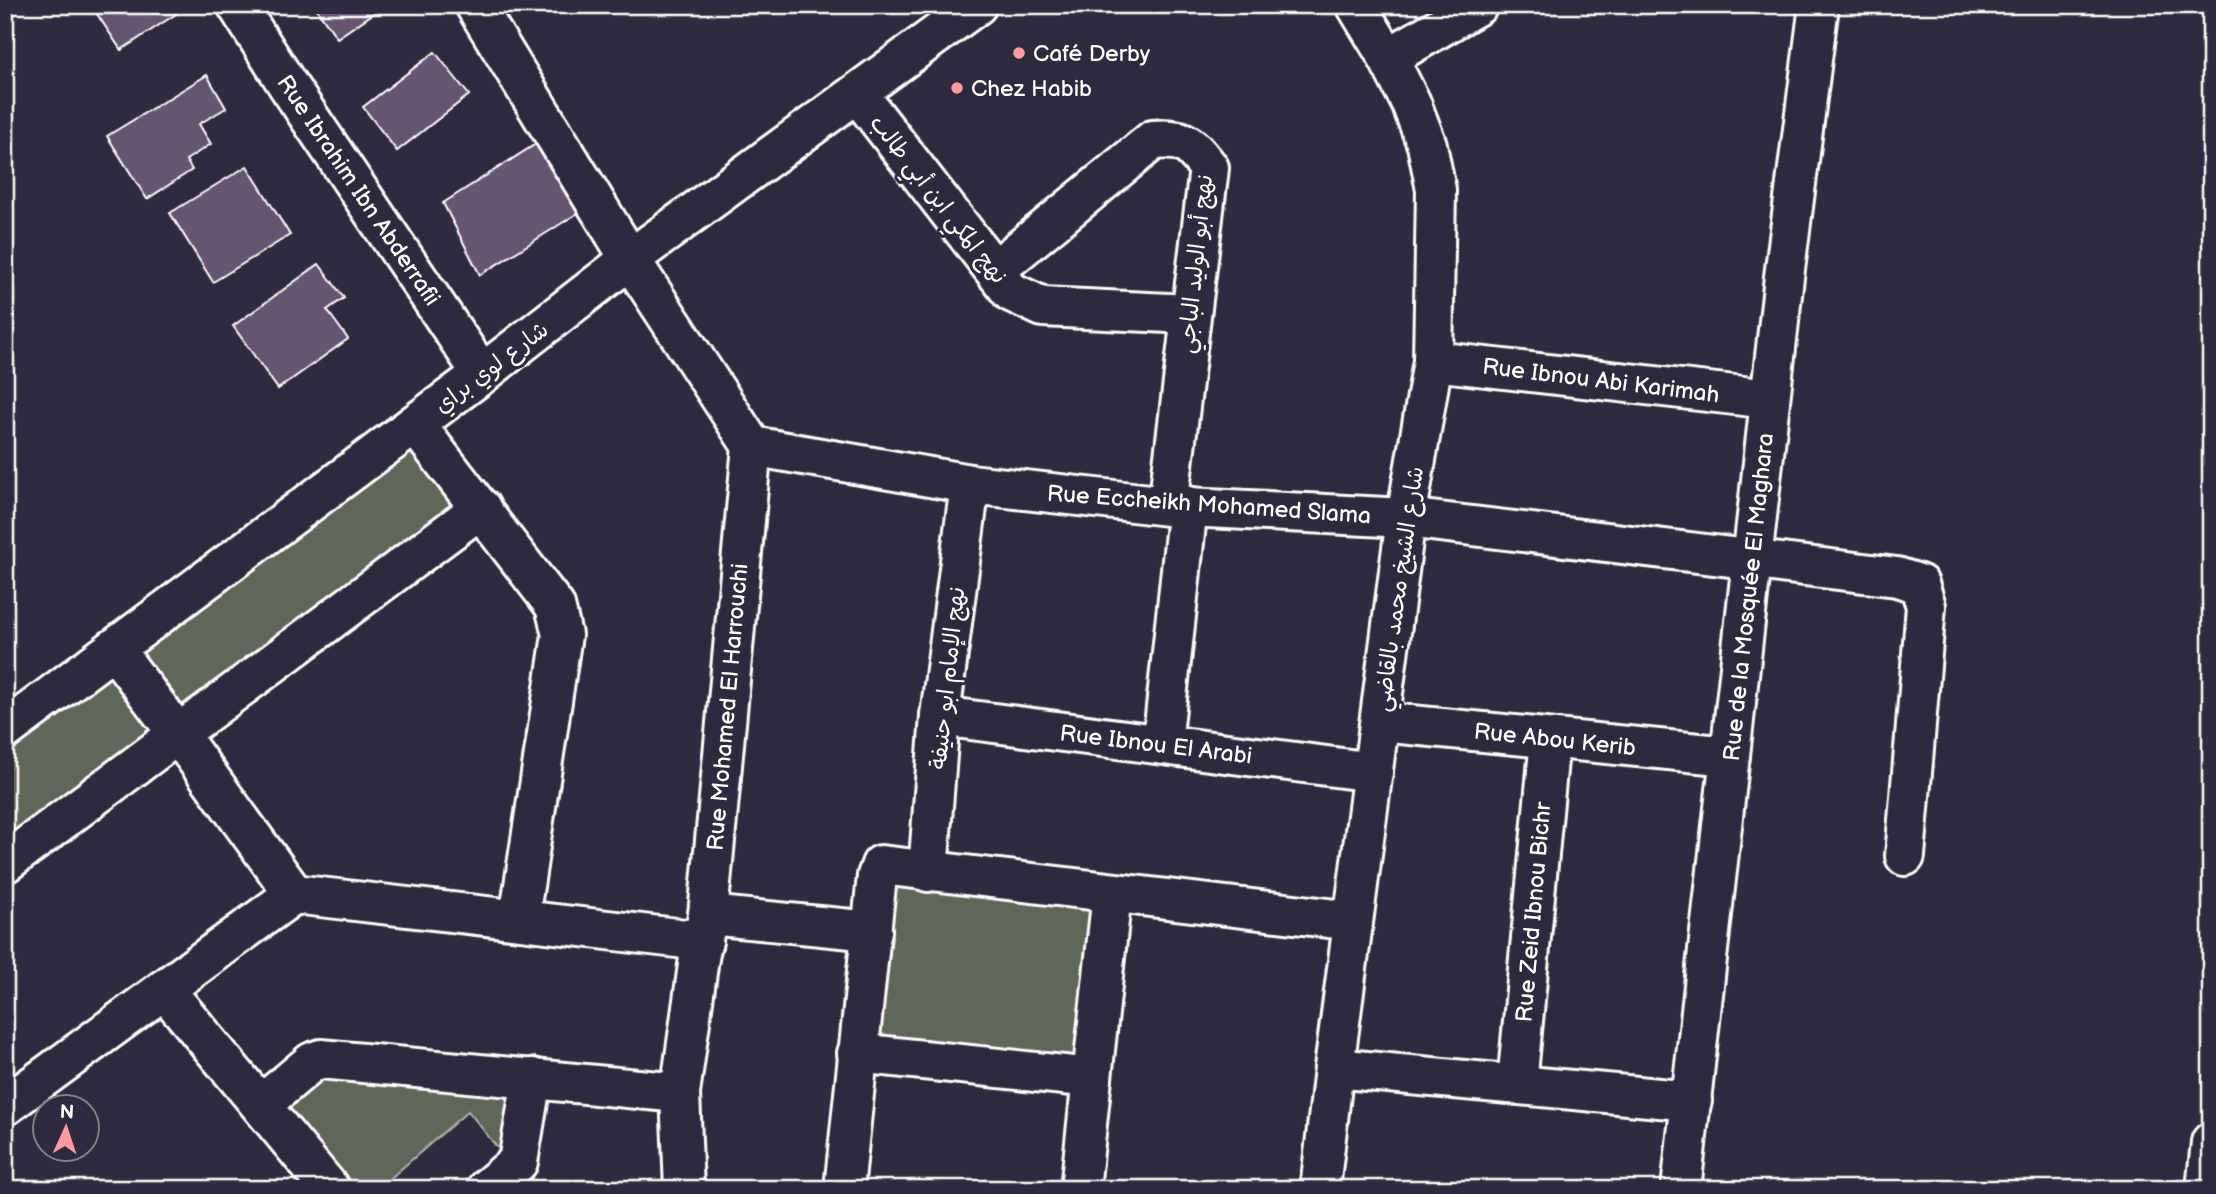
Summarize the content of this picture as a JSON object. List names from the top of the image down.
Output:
{
  "streets": {
    "main road": [
      "Rue Ibrahim Ibn Abderrafii",
      "نهج المكي ابن أبي طالب",
      "نهج أبو الوليد الباجي",
      "شارع لوي براي",
      "Rue Ibnou Abi Karimah",
      "Rue Eccheikh Mohamed Slama",
      "شارع الشيخ محمد بالقاضي",
      "Rue de la Mosquée El Maghara",
      "نهج الإمام ابو حنيفة",
      "Rue Mohamed El Harrouchi",
      "Rue Abou Kerib",
      "Rue Ibnou El Arabi",
      "Rue Zeid Ibnou Bichr"
    ]
  },
  "crossings": [
    ["Rue Ibrahim Ibn Abderrafii", "شارع لوي براي"],
    ["نهج المكي ابن أبي طالب", "نهج أبو الوليد الباجي"],
    ["نهج المكي ابن أبي طالب", "شارع لوي براي"],
    ["نهج أبو الوليد الباجي", "Rue Eccheikh Mohamed Slama"],
    ["نهج أبو الوليد الباجي", "Rue Ibnou El Arabi"],
    ["Rue Ibnou Abi Karimah", "شارع الشيخ محمد بالقاضي"],
    ["Rue Ibnou Abi Karimah", "Rue de la Mosquée El Maghara"],
    ["Rue Eccheikh Mohamed Slama", "شارع الشيخ محمد بالقاضي"],
    ["Rue Eccheikh Mohamed Slama", "Rue de la Mosquée El Maghara"],
    ["Rue Eccheikh Mohamed Slama", "نهج الإمام ابو حنيفة"],
    ["Rue Eccheikh Mohamed Slama", "Rue Mohamed El Harrouchi"],
    ["شارع الشيخ محمد بالقاضي", "Rue Abou Kerib"],
    ["شارع الشيخ محمد بالقاضي", "Rue Ibnou El Arabi"],
    ["Rue de la Mosquée El Maghara", "Rue Abou Kerib"],
    ["نهج الإمام ابو حنيفة", "Rue Ibnou El Arabi"],
    ["Rue Abou Kerib", "Rue Zeid Ibnou Bichr"]
  ],
  "places": ["Café Derby", "Chez Habib"],
  "north": "top"
}
